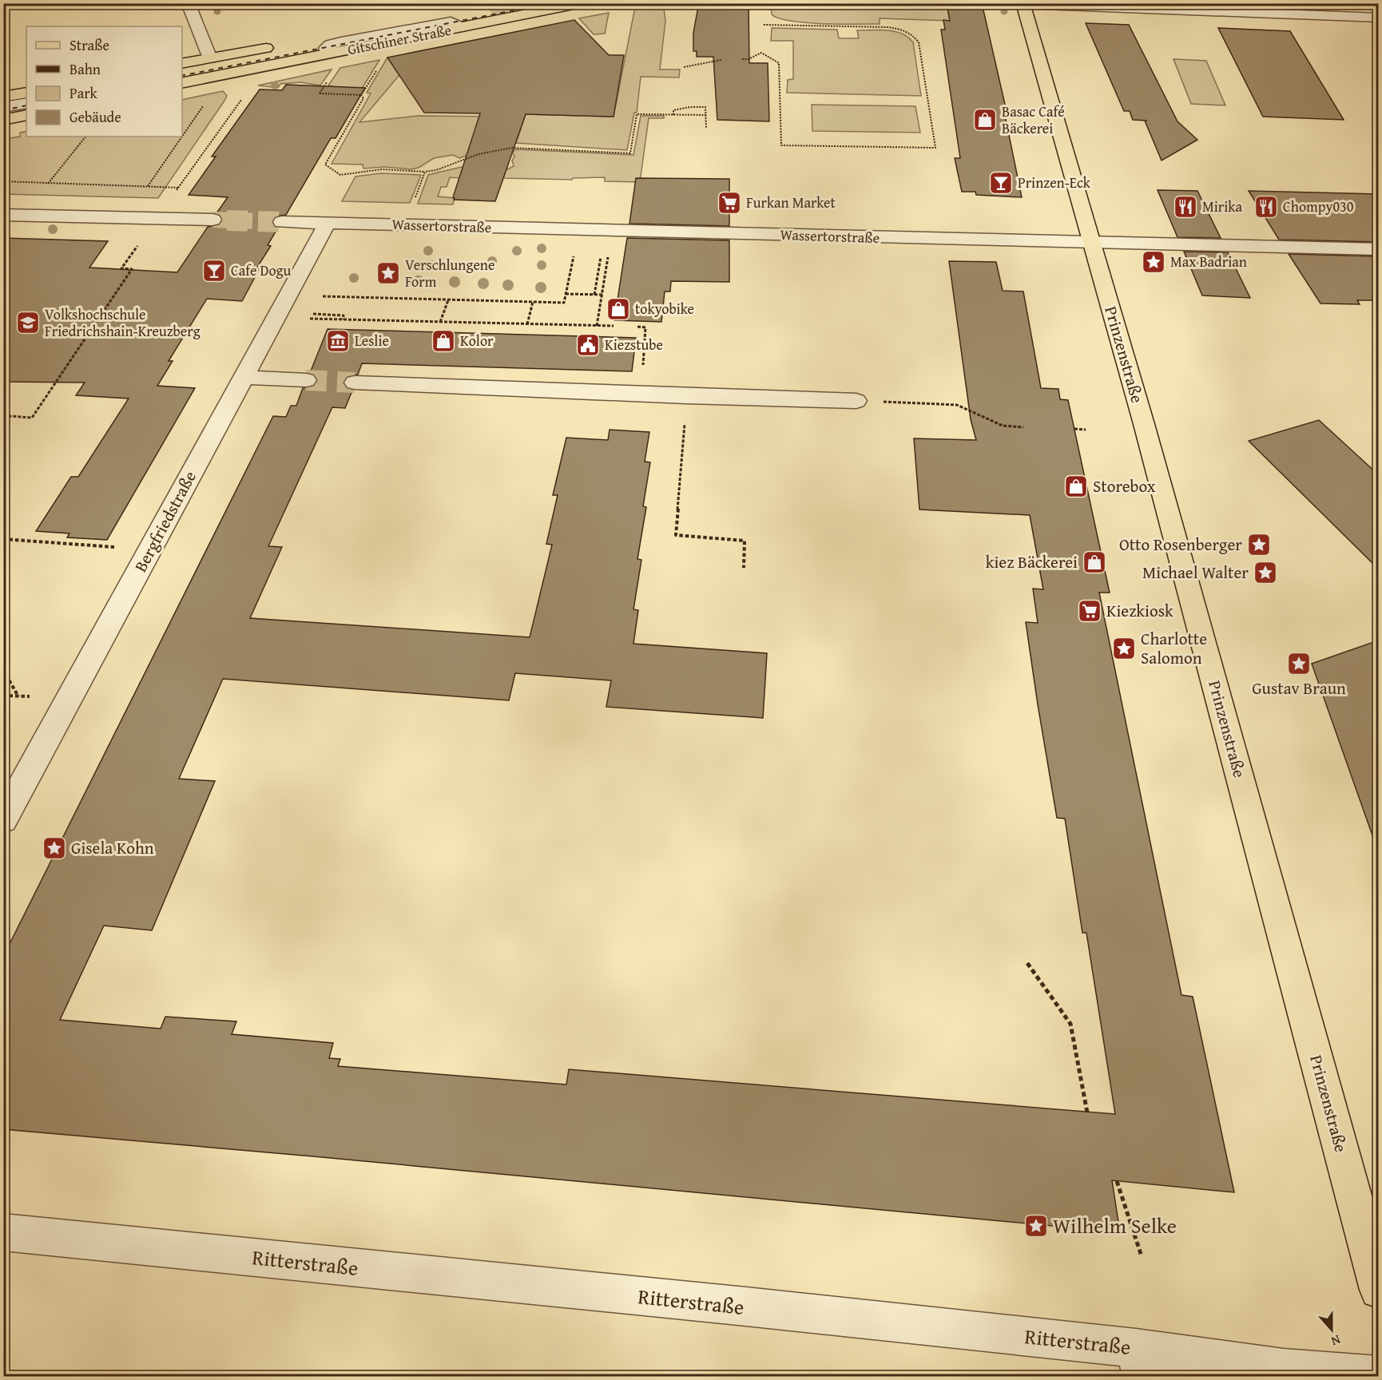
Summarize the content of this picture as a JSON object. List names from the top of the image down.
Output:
{
  "streets": {
    "main road": ["Gitschiner Straße", "Prinzenstraße"],
    "street": ["Wassertorstraße", "Bergfriedstraße", "Ritterstraße"]
  },
  "crossings": [
    ["Wassertorstraße", "Prinzenstraße"],
    ["Wassertorstraße", "Bergfriedstraße"]
  ],
  "places": {
    "shop": [
      "Basac Café Bäckerei",
      "tokyobike",
      "Kolor",
      "Storebox",
      "kiez Bäckerei"
    ],
    "bar": ["Prinzen-Eck", "Cafe Dogu"],
    "supermarket": ["Furkan Market", "Kiezkiosk"],
    "restaurant": ["Mirika", "Chompy030"],
    "place": [
      "Max Badrian",
      "Verschlungene Form",
      "Otto Rosenberger",
      "Michael Walter",
      "Charlotte Salomon",
      "Gustav Braun",
      "Gisela Kohn",
      "Wilhelm Selke"
    ],
    "school or university": ["Volkshochschule Friedrichshain-Kreuzberg"],
    "museum": ["Leslie"],
    "public building": ["Kiezstube"]
  },
  "legend": [
    "Straße",
    "Bahn",
    "Park",
    "Gebäude"
  ],
  "north": "bottom"
}
